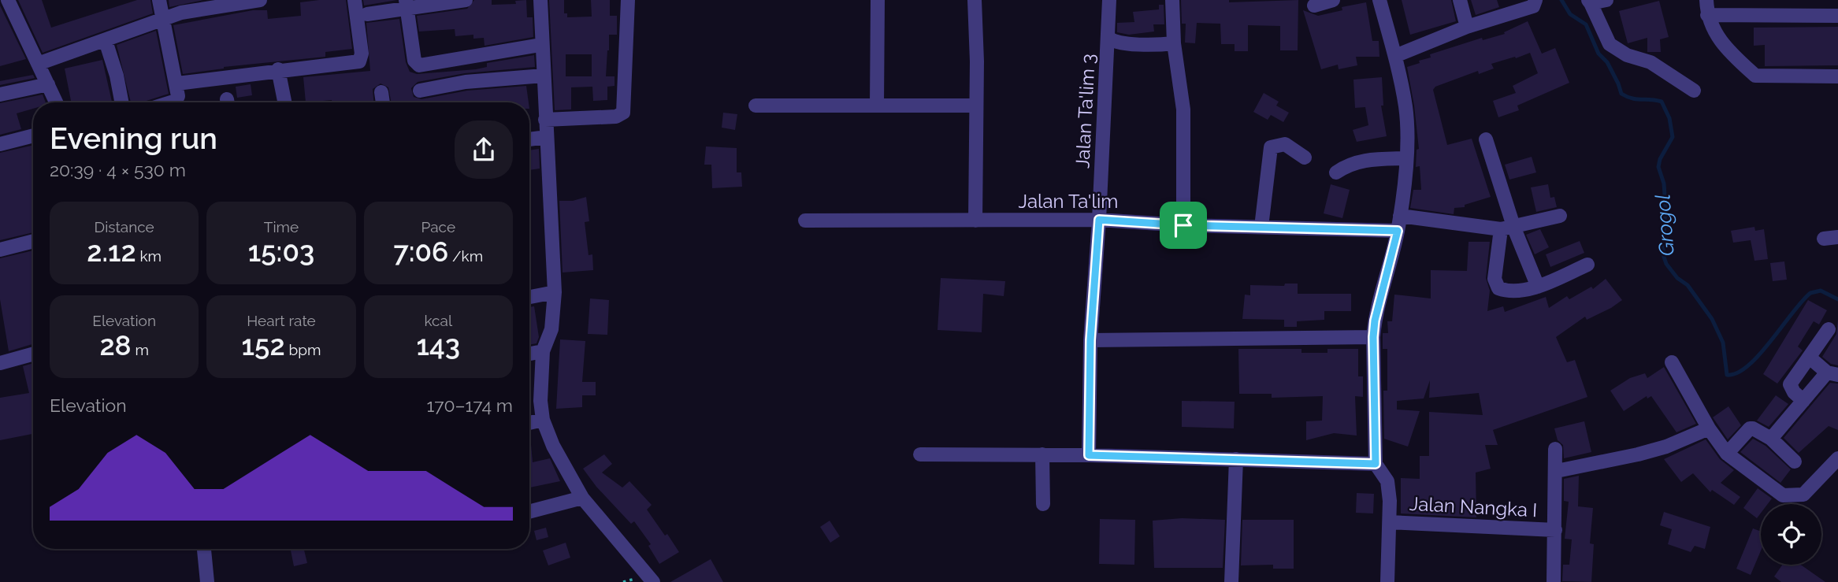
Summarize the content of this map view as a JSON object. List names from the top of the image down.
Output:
{
  "streets": {
    "street": ["Jalan Ta'lim 3", "Jalan Ta'lim", "Jalan Nangka I"]
  },
  "crossings": [
    ["Jalan Ta'lim 3", "Jalan Ta'lim"]
  ],
  "water": ["Grogol"],
  "page": {
    "heading": ["Evening run", "20:39 · 4 × 530 m"],
    "stats": [
      ["Distance", "2.12 km"],
      ["Time", "15:03"],
      ["Pace", "7:06 /km"],
      ["Elevation", "28 m"],
      ["Heart rate", "152 bpm"],
      ["kcal", "143"]
    ],
    "chart": ["Elevation", "170–174 m"]
  }
}
